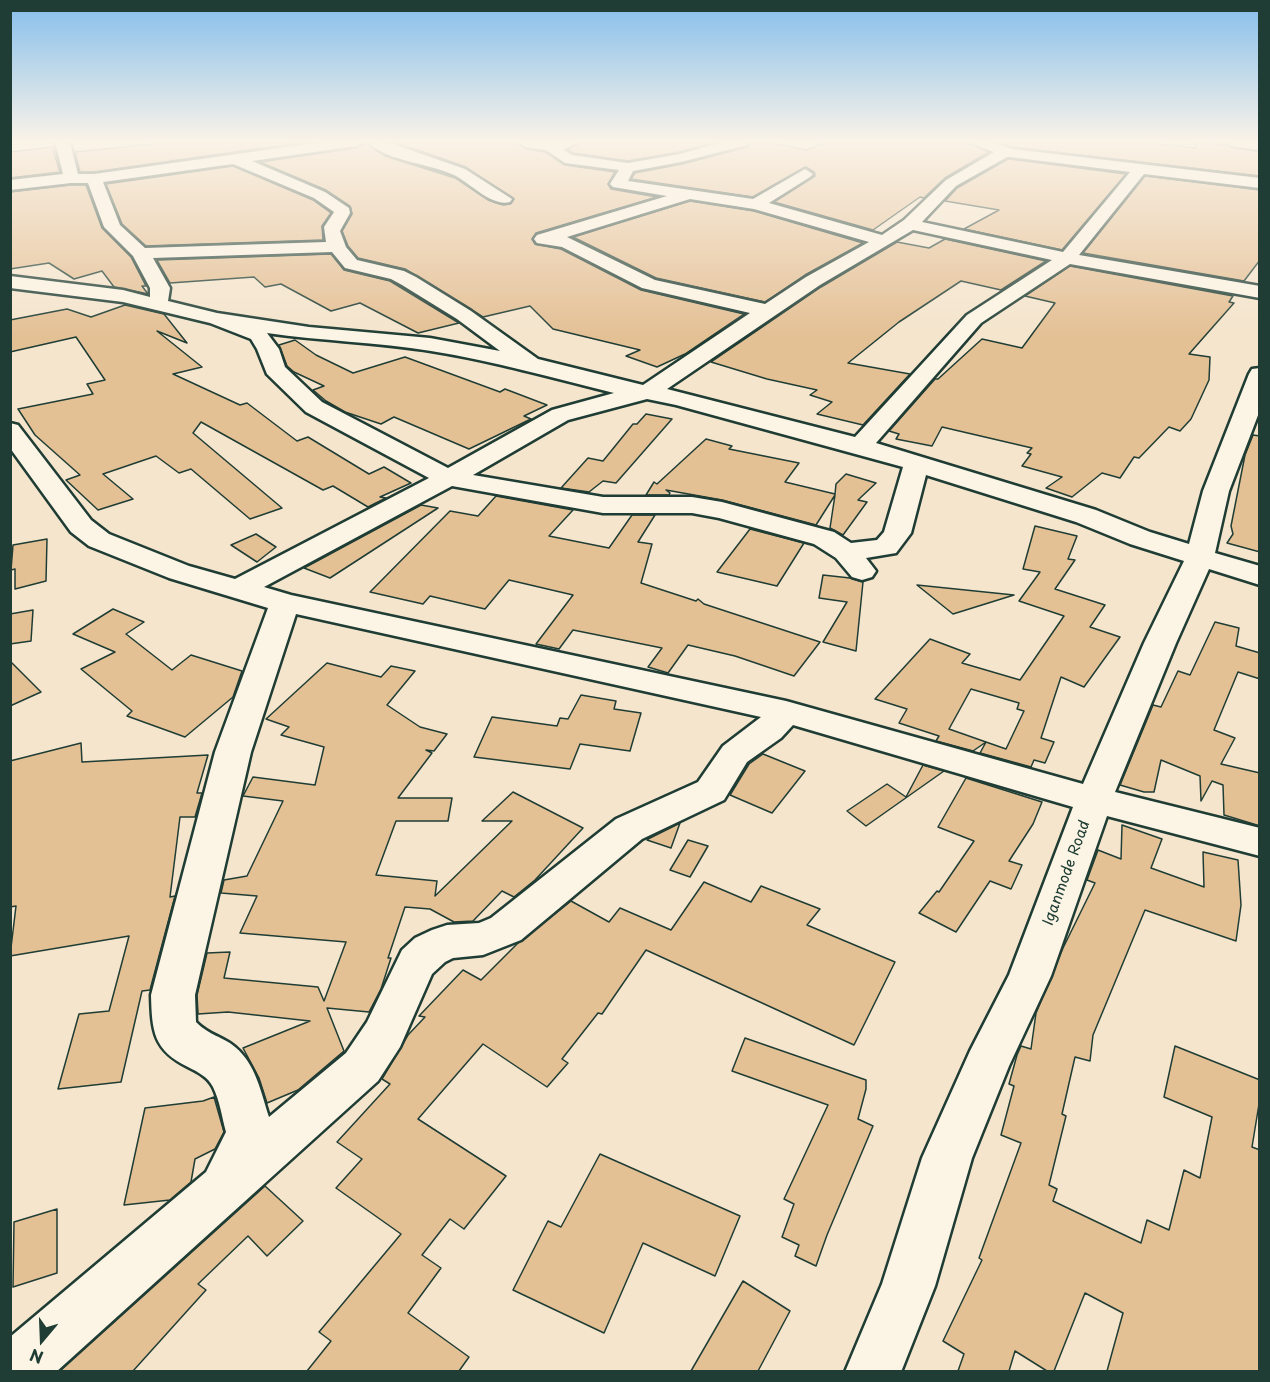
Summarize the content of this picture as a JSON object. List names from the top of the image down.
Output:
{
  "streets": {
    "street": ["Iganmode Road"]
  },
  "north": "bottom"
}
